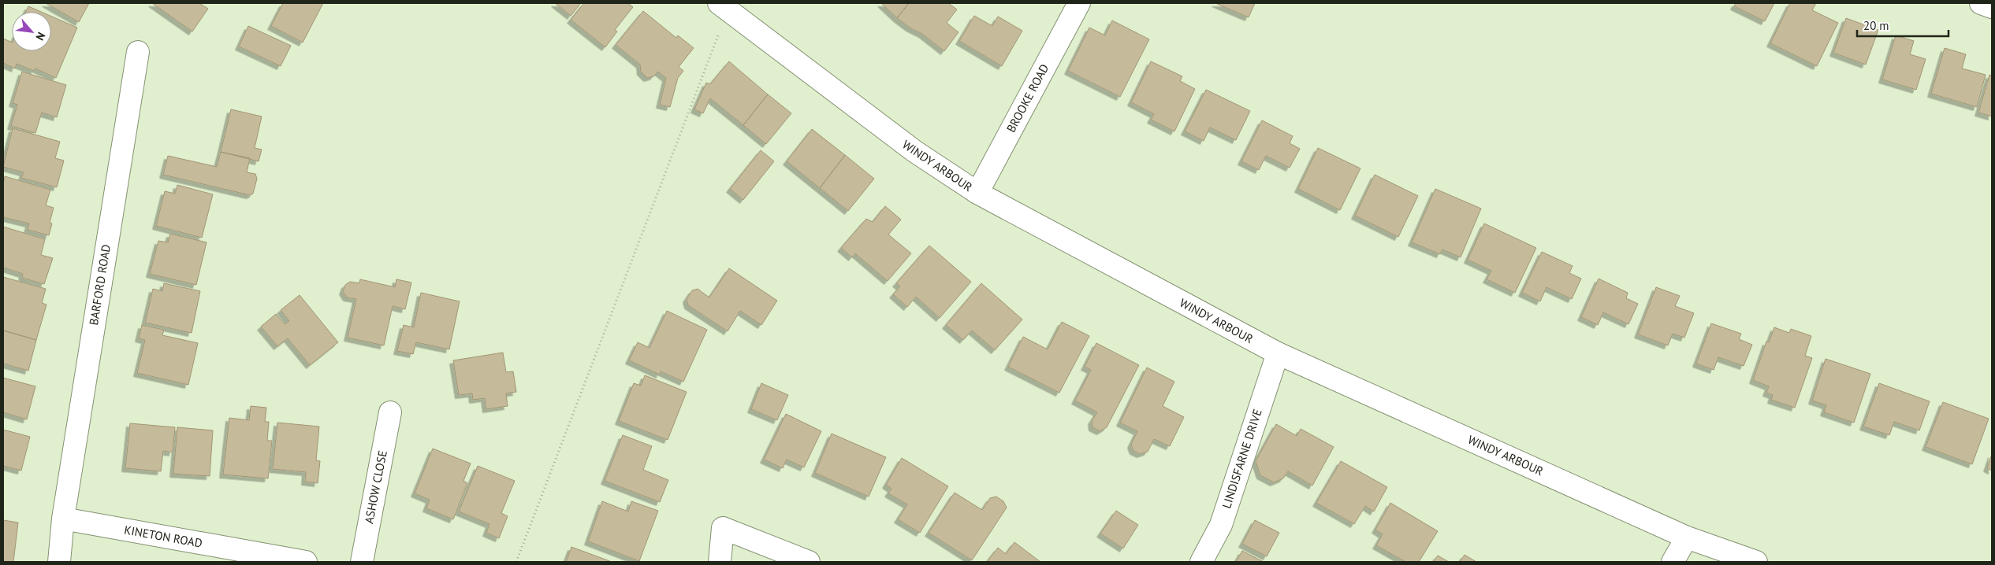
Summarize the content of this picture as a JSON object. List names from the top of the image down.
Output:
{
  "streets": {
    "street": [
      "BROOKE ROAD",
      "WINDY ARBOUR",
      "BARFORD ROAD",
      "LINDISFARNE DRIVE",
      "ASHOW CLOSE",
      "KINETON ROAD"
    ]
  },
  "crossings": [
    ["BROOKE ROAD", "WINDY ARBOUR"],
    ["WINDY ARBOUR", "LINDISFARNE DRIVE"],
    ["BARFORD ROAD", "KINETON ROAD"]
  ],
  "scale_bar": "20 m",
  "north": "bottom right"
}
